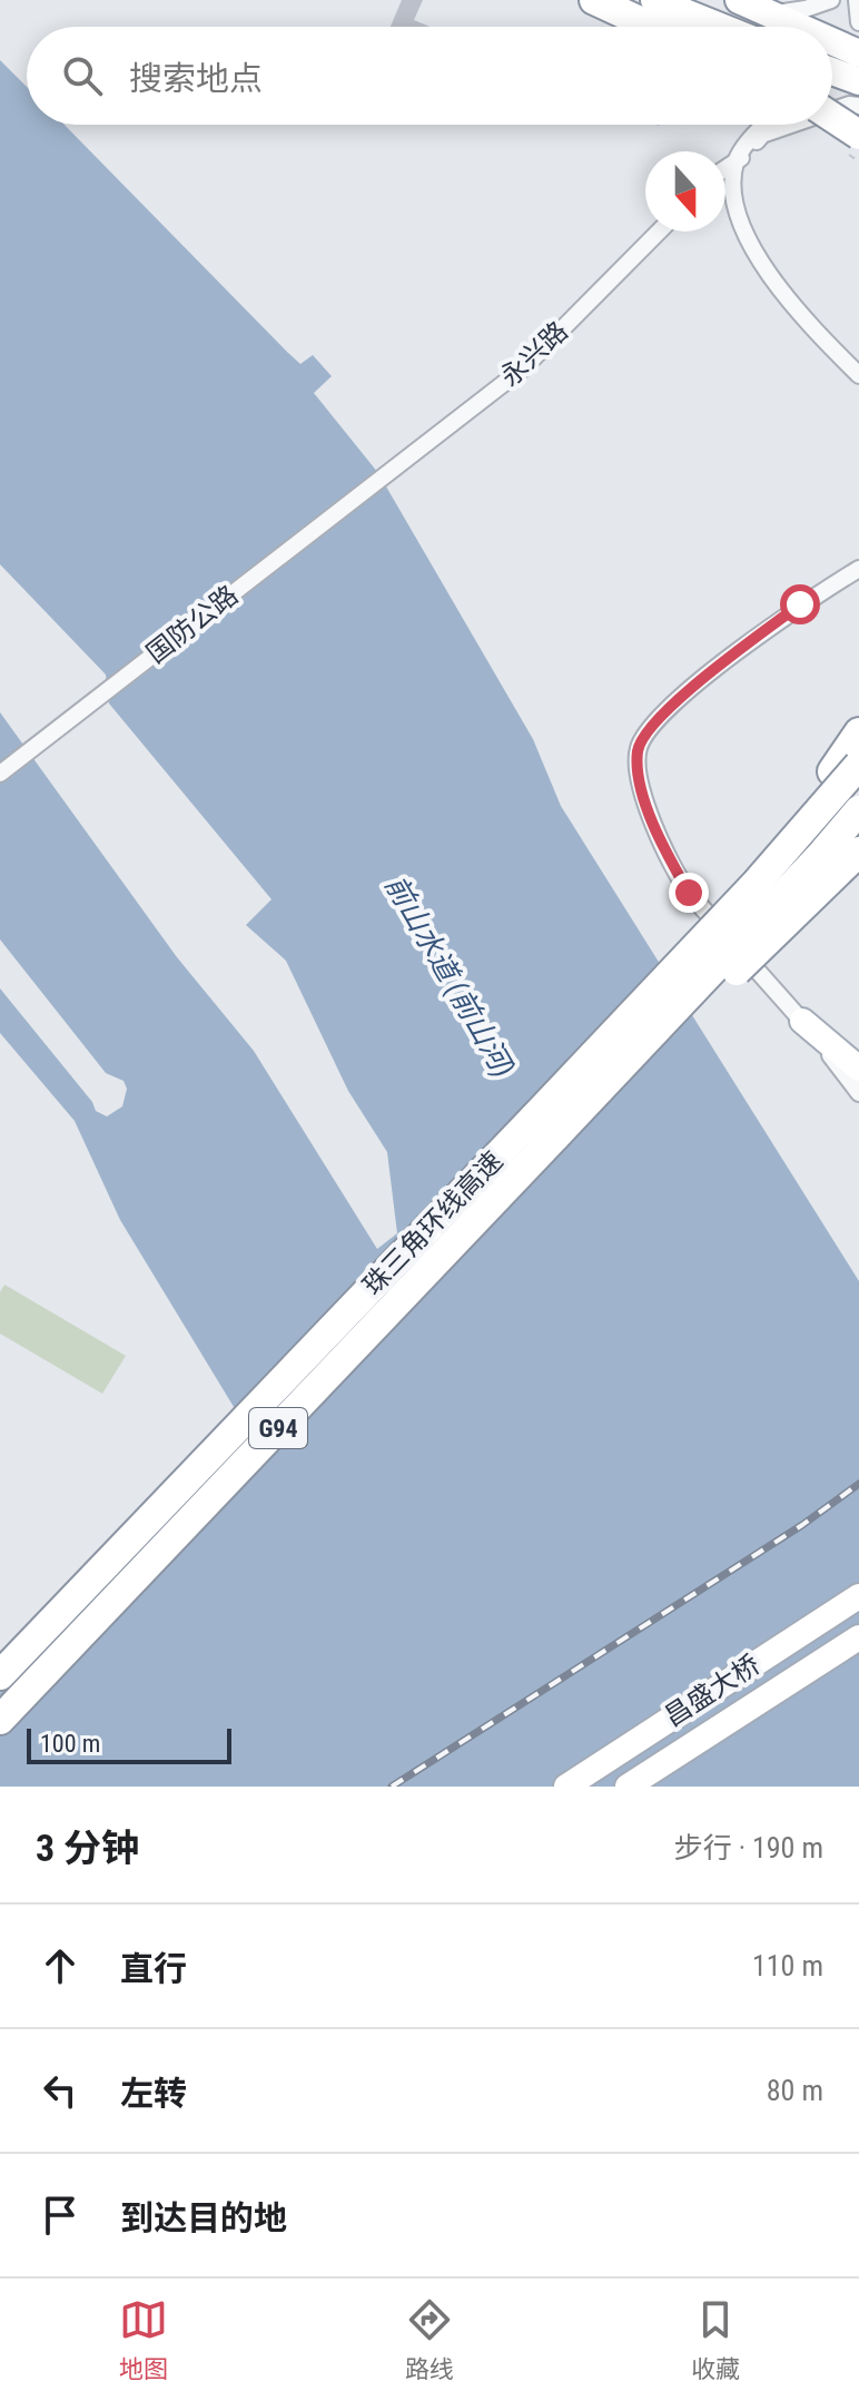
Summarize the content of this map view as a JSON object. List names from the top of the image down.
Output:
{
  "streets": {
    "highway": ["珠三角环线高速", "G94"],
    "main road": ["昌盛大桥"],
    "street": ["永兴路", "国防公路"]
  },
  "crossings": [
    ["永兴路", "国防公路"]
  ],
  "water": ["前山水道 (前山河)"],
  "scale_bar": "100 m",
  "north": "bottom",
  "page": {
    "search": "搜索地点",
    "scale": "100 m",
    "heading": ["3 分钟", "步行 · 190 m"],
    "list": [
      ["直行", "110 m"],
      ["左转", "80 m"],
      "到达目的地"
    ],
    "nav": ["地图", "路线", "收藏"]
  }
}
